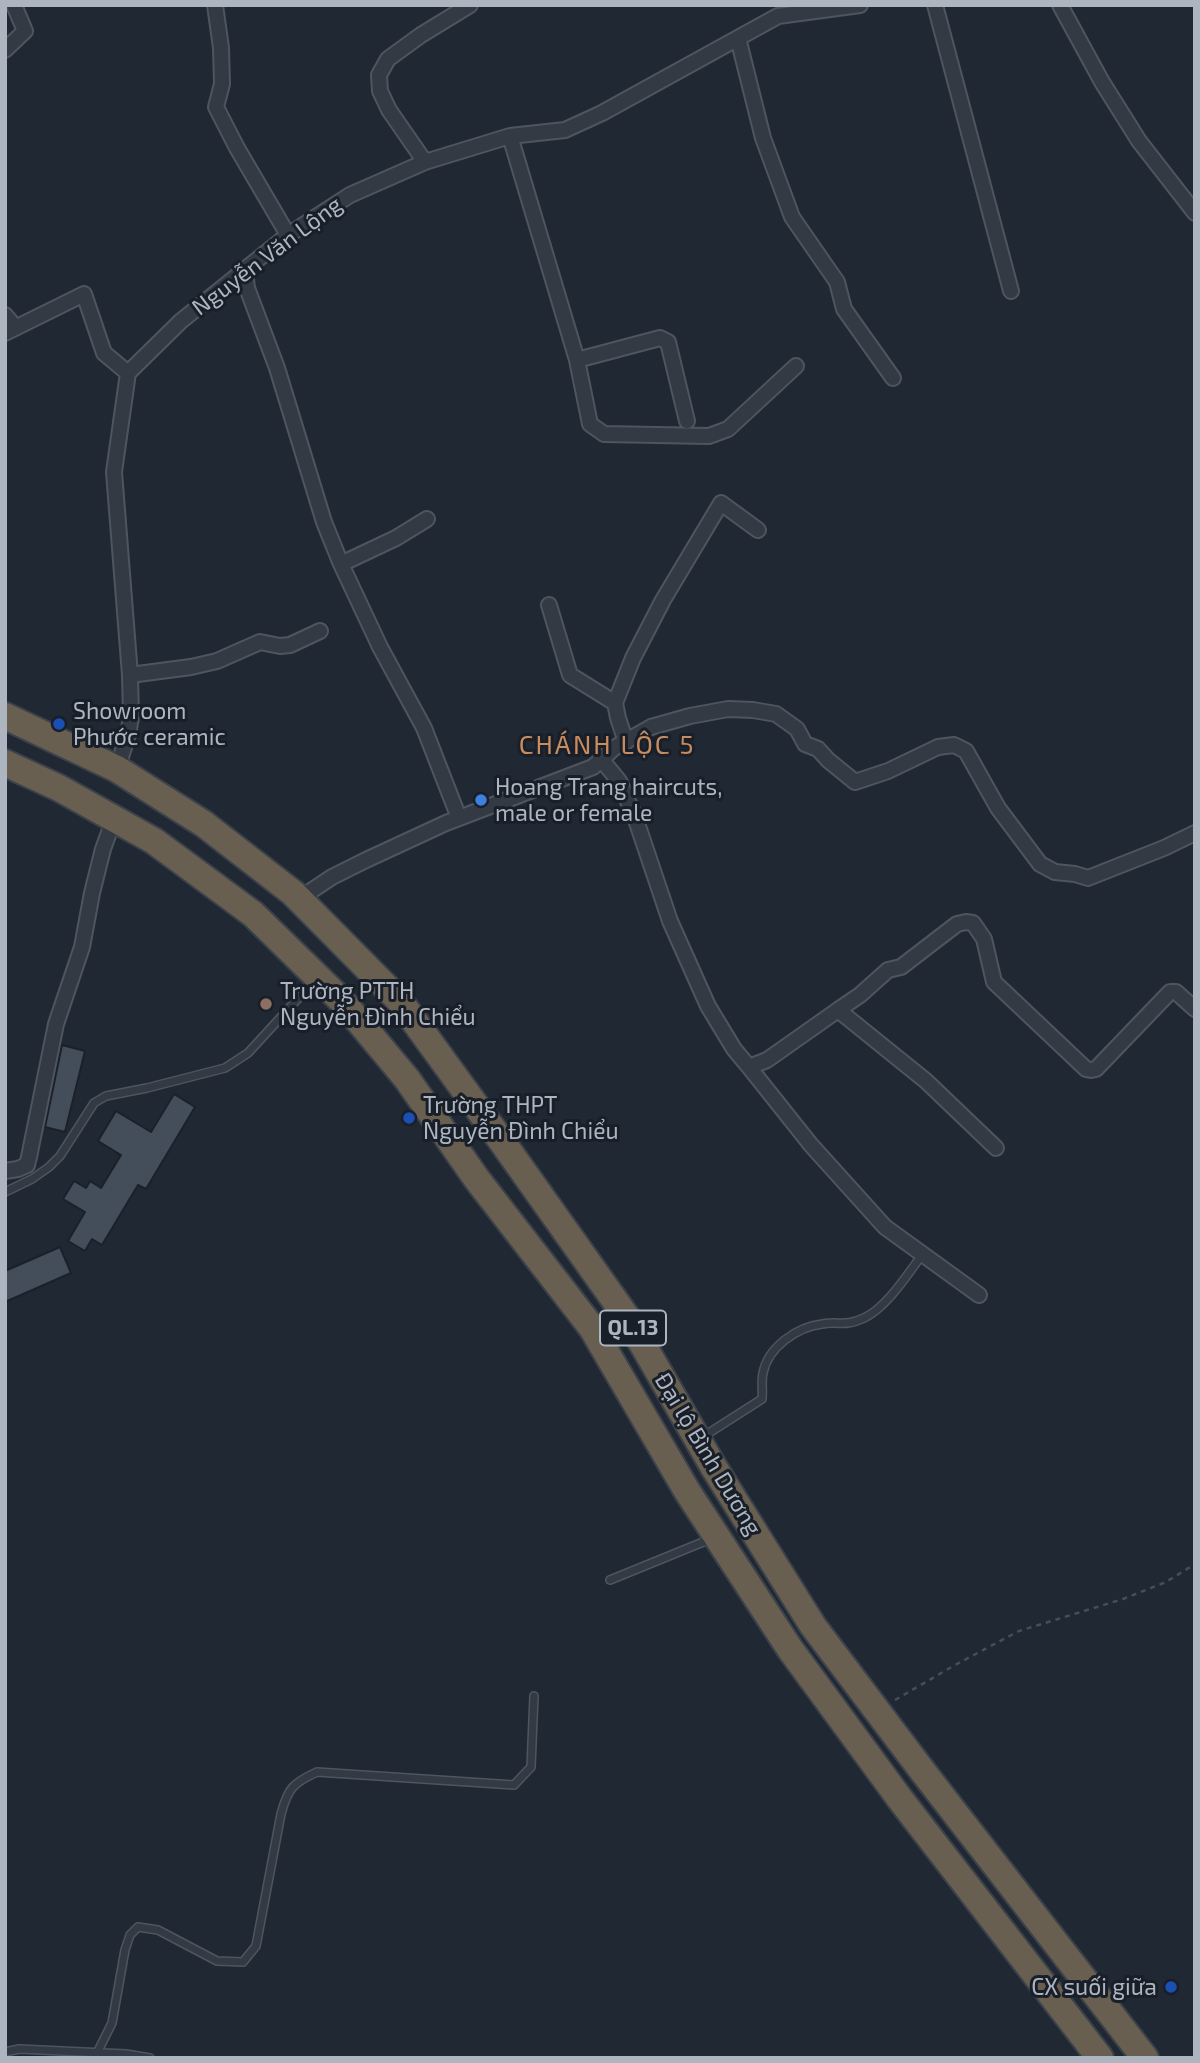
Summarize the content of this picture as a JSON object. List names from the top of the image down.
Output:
{
  "streets": {
    "highway": ["QL.13", "Đại lộ Bình Dương"],
    "street": ["Nguyễn Văn Lộng"]
  },
  "districts": ["CHÁNH LỘC 5"],
  "places": [
    "Showroom Phước ceramic",
    "Hoang Trang haircuts, male or female",
    "Trường PTTH Nguyễn Đình Chiểu",
    "Trường THPT Nguyễn Đình Chiểu",
    "CX suối giữa"
  ]
}
